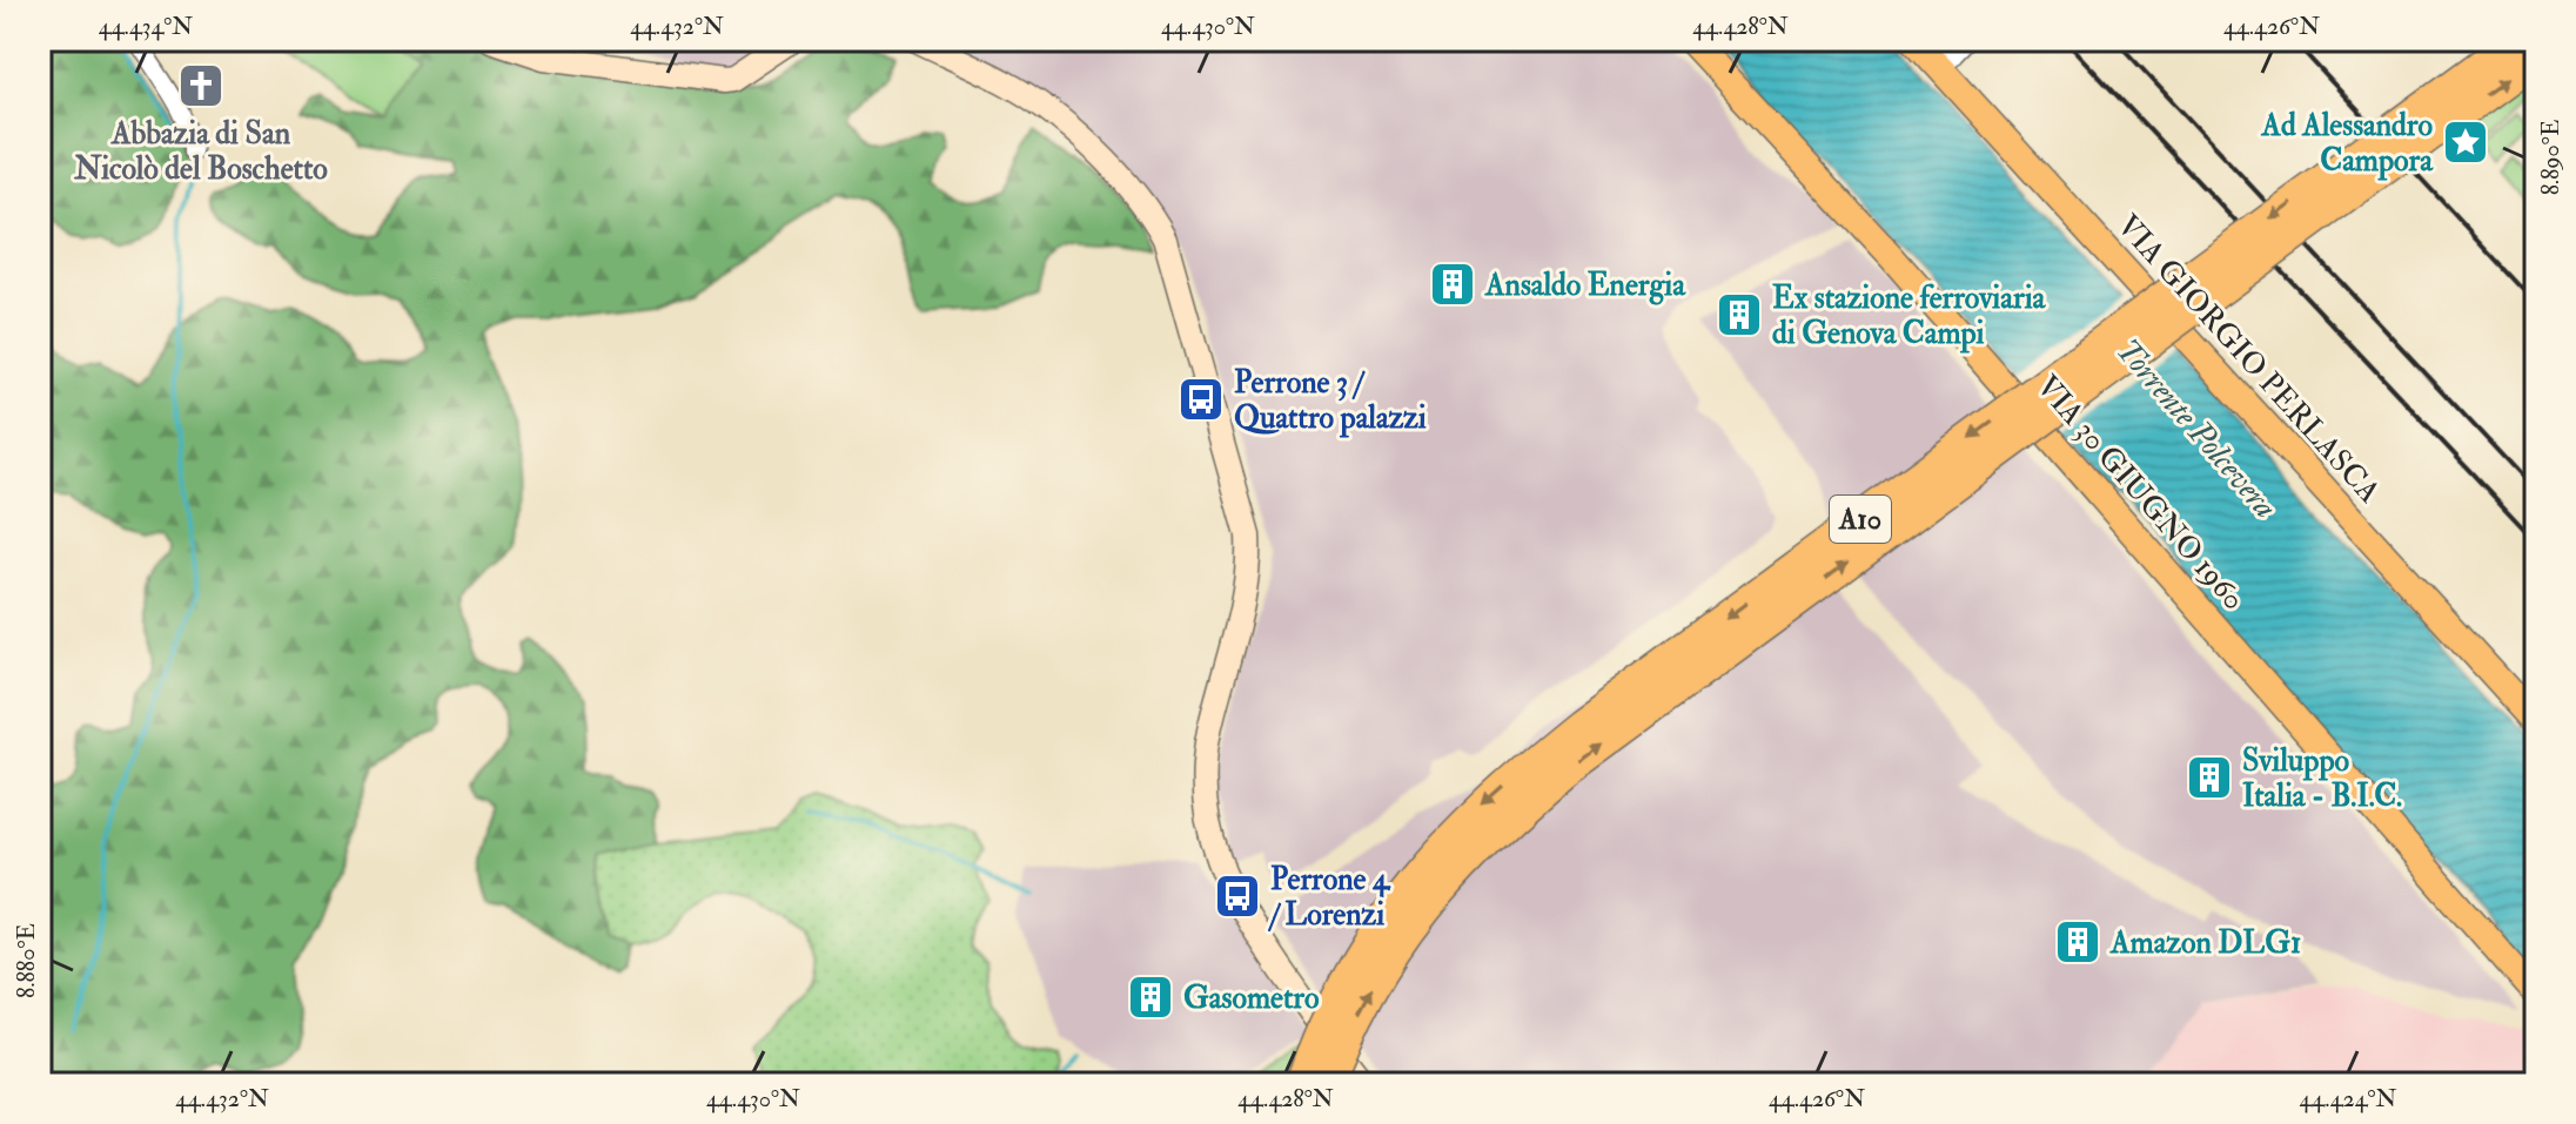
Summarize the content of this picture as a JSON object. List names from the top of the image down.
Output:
{
  "streets": {
    "highway": ["A10"],
    "main road": ["VIA GIORGIO PERLASCA", "VIA 30 GIUGNO 1960"]
  },
  "water": ["Torrente Polcevera"],
  "places": {
    "church": ["Abbazia di San Nicolò del Boschetto"],
    "place": ["Ad Alessandro Campora"],
    "building": [
      "Ansaldo Energia",
      "Ex stazione ferroviaria di Genova Campi",
      "Sviluppo Italia - B.I.C.",
      "Amazon DLG1",
      "Gasometro"
    ],
    "bus stop": ["Perrone 3 / Quattro palazzi", "Perrone 4 / Lorenzi"]
  },
  "coordinates": [
    "44.434°N",
    "44.432°N",
    "44.430°N",
    "44.428°N",
    "44.426°N",
    "8.890°E",
    "8.880°E",
    "44.424°N"
  ]
}
